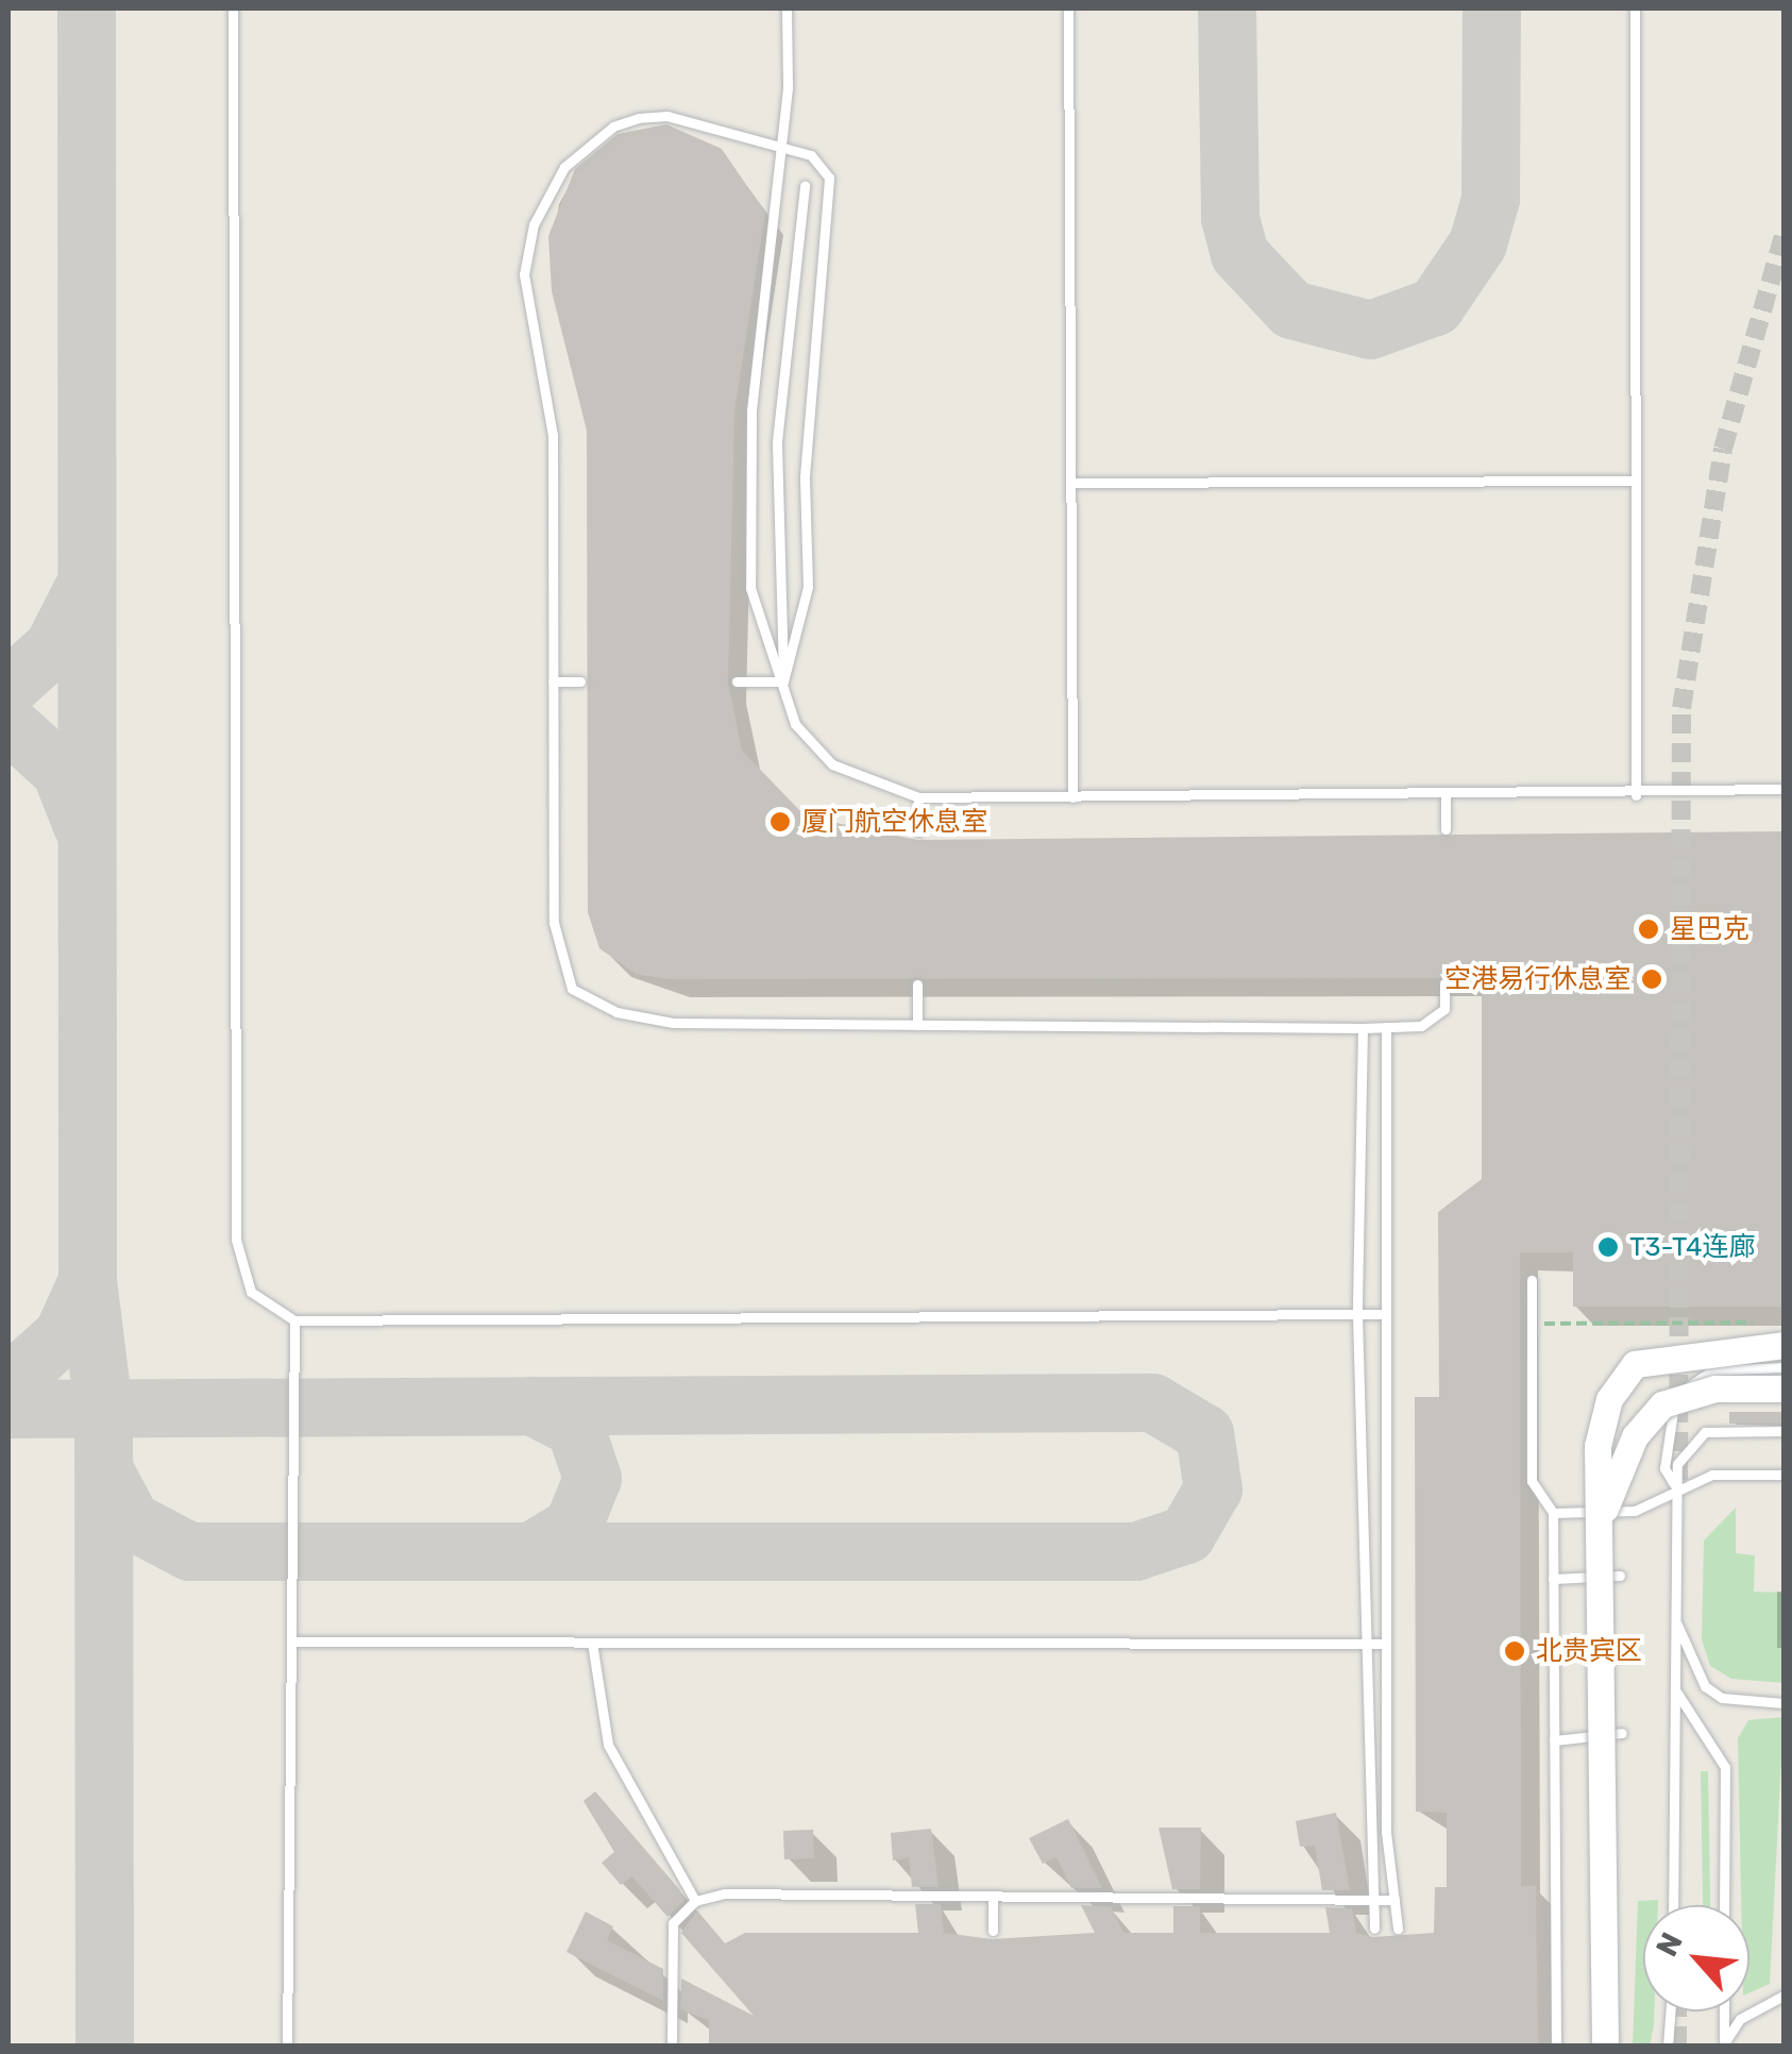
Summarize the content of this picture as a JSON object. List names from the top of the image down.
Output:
{
  "places": [
    "厦门航空休息室",
    "星巴克",
    "空港易行休息室",
    "T3-T4连廊",
    "北贵宾区"
  ],
  "north": "top left"
}
